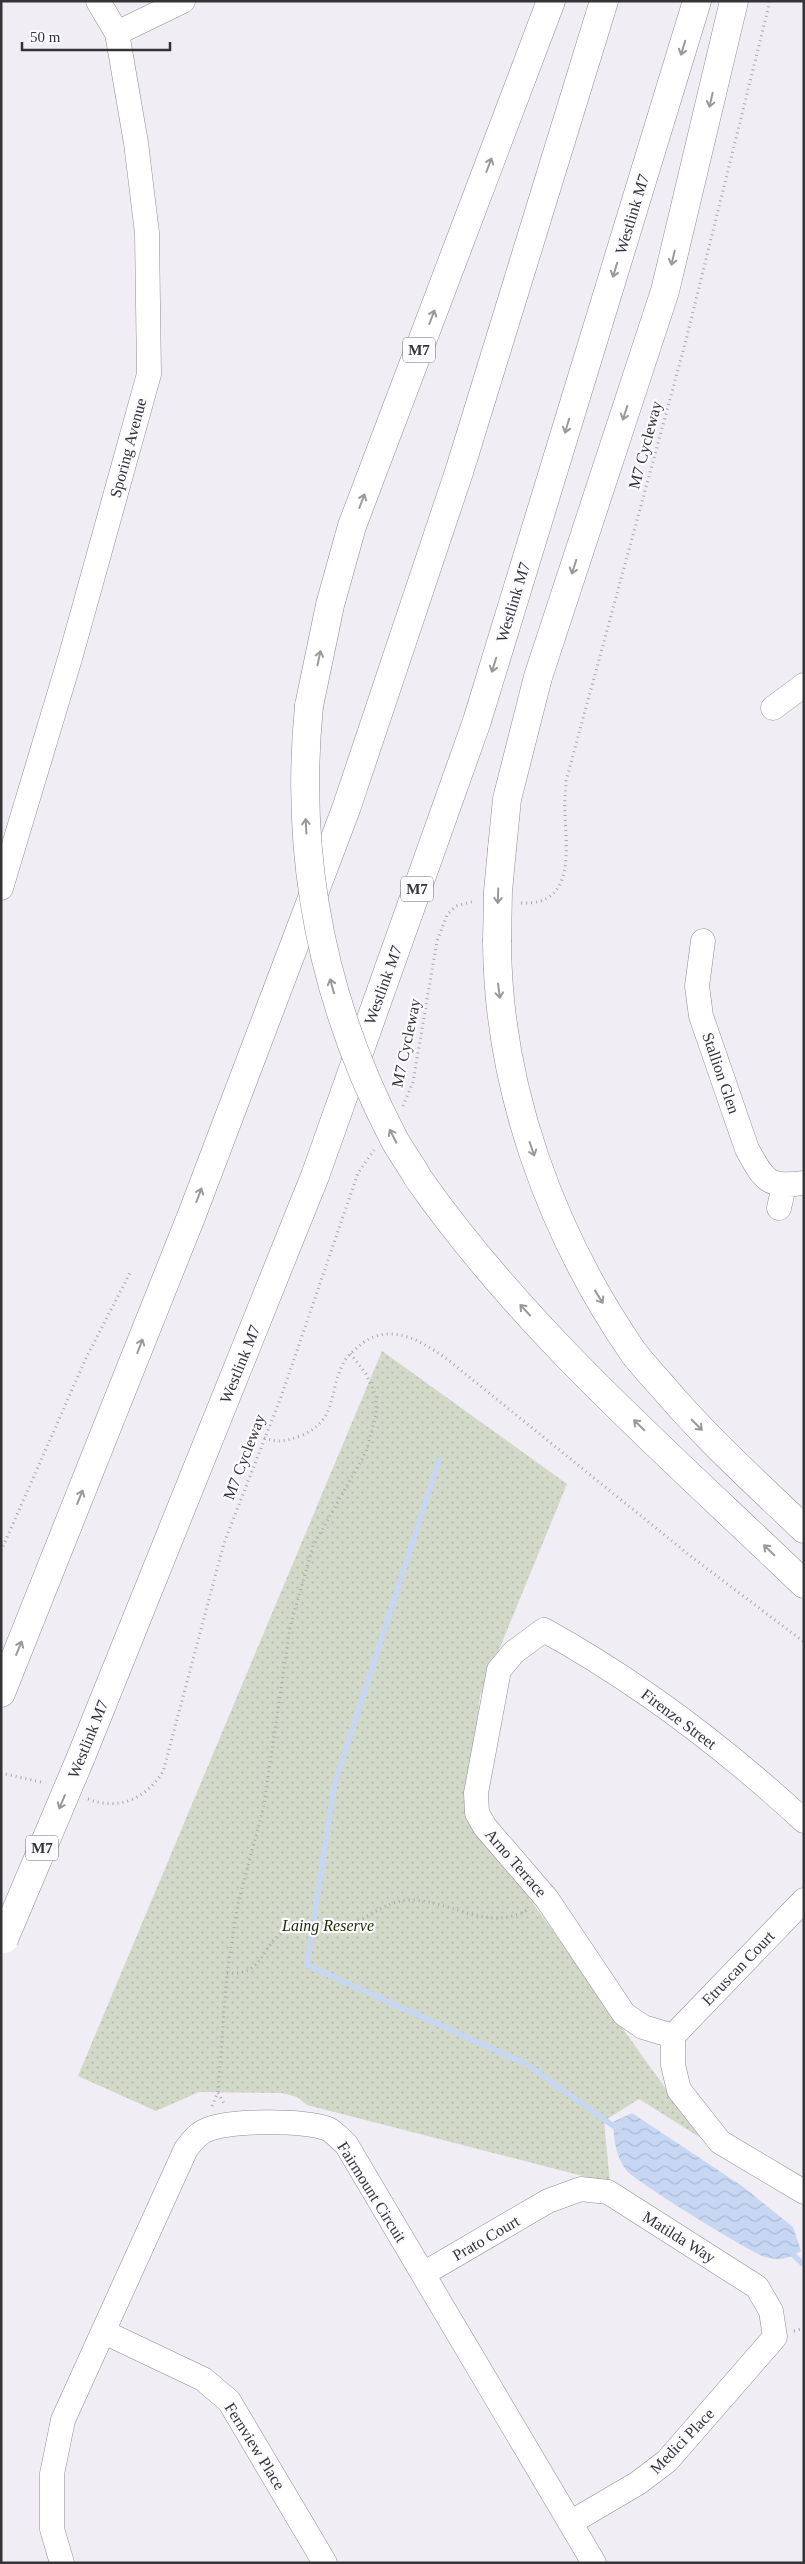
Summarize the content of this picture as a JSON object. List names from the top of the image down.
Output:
{
  "streets": {
    "highway": ["Westlink M7", "M7"],
    "street": [
      "Sporing Avenue",
      "Stallion Glen",
      "Firenze Street",
      "Arno Terrace",
      "Etruscan Court",
      "Fairmount Circuit",
      "Matilda Way",
      "Prato Court",
      "Medici Place",
      "Fernview Place"
    ],
    "path": ["M7 Cycleway"]
  },
  "crossings": [
    ["Firenze Street", "Arno Terrace"],
    ["Arno Terrace", "Etruscan Court"],
    ["Fairmount Circuit", "Prato Court"],
    ["Fairmount Circuit", "Medici Place"],
    ["Fairmount Circuit", "Fernview Place"],
    ["Matilda Way", "Prato Court"],
    ["Matilda Way", "Medici Place"]
  ],
  "parks": ["Laing Reserve"],
  "scale_bar": "50 m"
}
